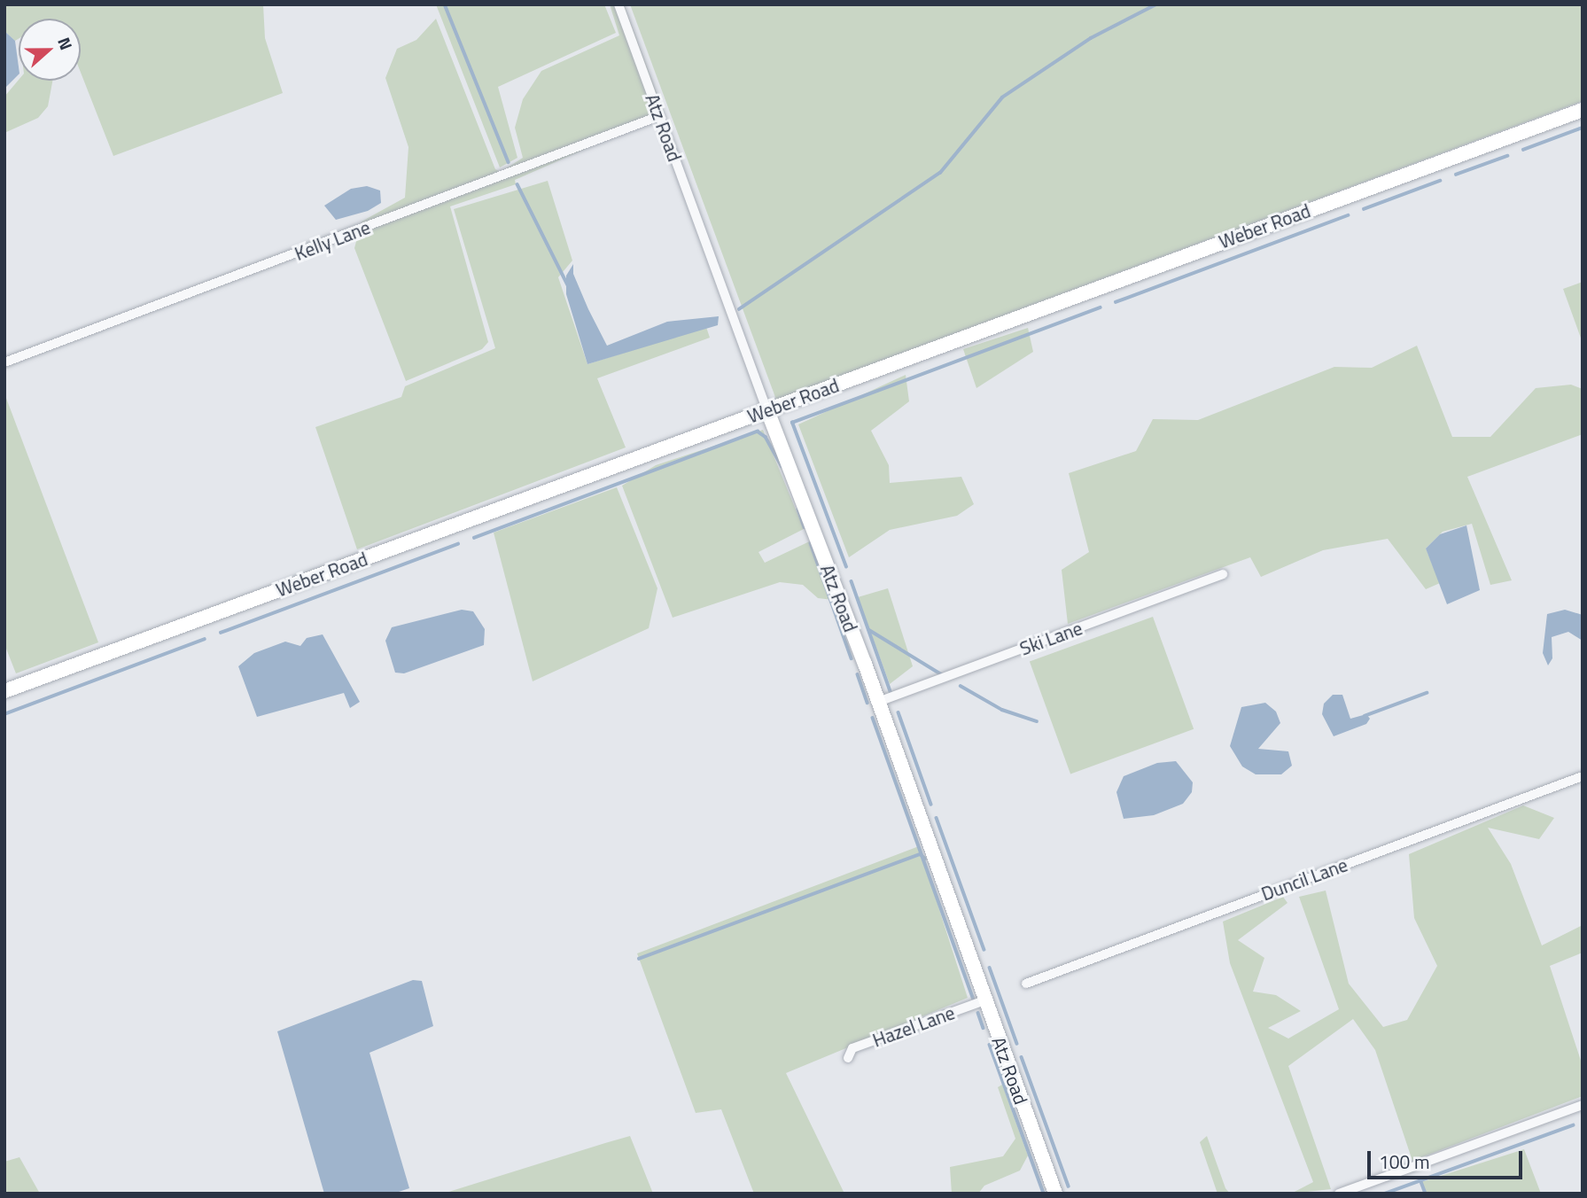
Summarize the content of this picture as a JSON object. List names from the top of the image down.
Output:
{
  "streets": {
    "street": [
      "Atz Road",
      "Weber Road",
      "Kelly Lane",
      "Ski Lane",
      "Duncil Lane",
      "Hazel Lane"
    ]
  },
  "crossings": [
    ["Atz Road", "Weber Road"],
    ["Atz Road", "Kelly Lane"],
    ["Atz Road", "Ski Lane"],
    ["Atz Road", "Hazel Lane"]
  ],
  "scale_bar": "100 m",
  "north": "right"
}
